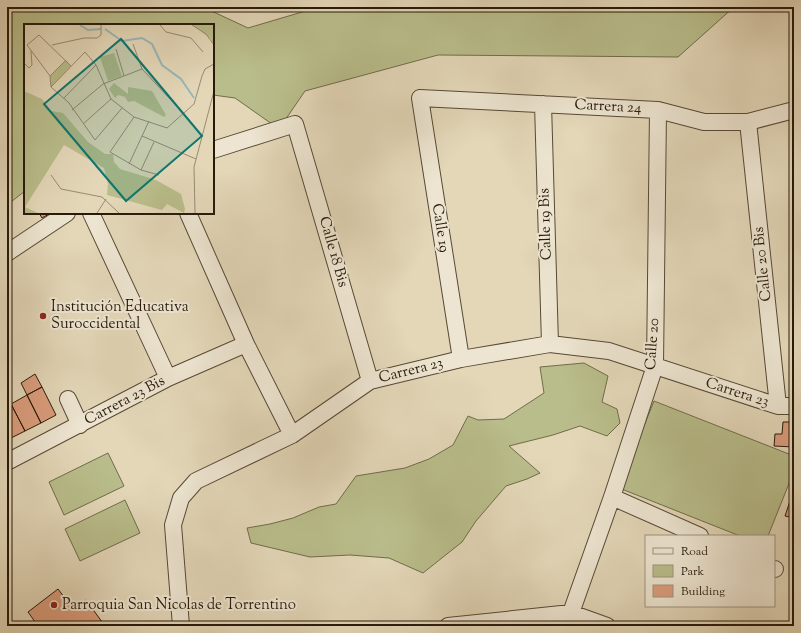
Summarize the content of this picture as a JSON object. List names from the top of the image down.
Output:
{
  "streets": {
    "street": [
      "Carrera 24",
      "Calle 19 Bis",
      "Calle 19",
      "Calle 18 Bis",
      "Calle 20 Bis",
      "Calle 20",
      "Carrera 23",
      "Carrera 23 Bis"
    ]
  },
  "crossings": [
    ["Carrera 24", "Calle 19 Bis"],
    ["Carrera 24", "Calle 19"],
    ["Carrera 24", "Calle 20 Bis"],
    ["Carrera 24", "Calle 20"],
    ["Calle 19 Bis", "Carrera 23"],
    ["Calle 19", "Carrera 23"],
    ["Calle 18 Bis", "Carrera 23"],
    ["Calle 20 Bis", "Carrera 23"],
    ["Calle 20", "Carrera 23"]
  ],
  "places": ["Institución Educativa Suroccidental", "Parroquia San Nicolas de Torrentino"],
  "legend": ["Road", "Park", "Building"]
}
